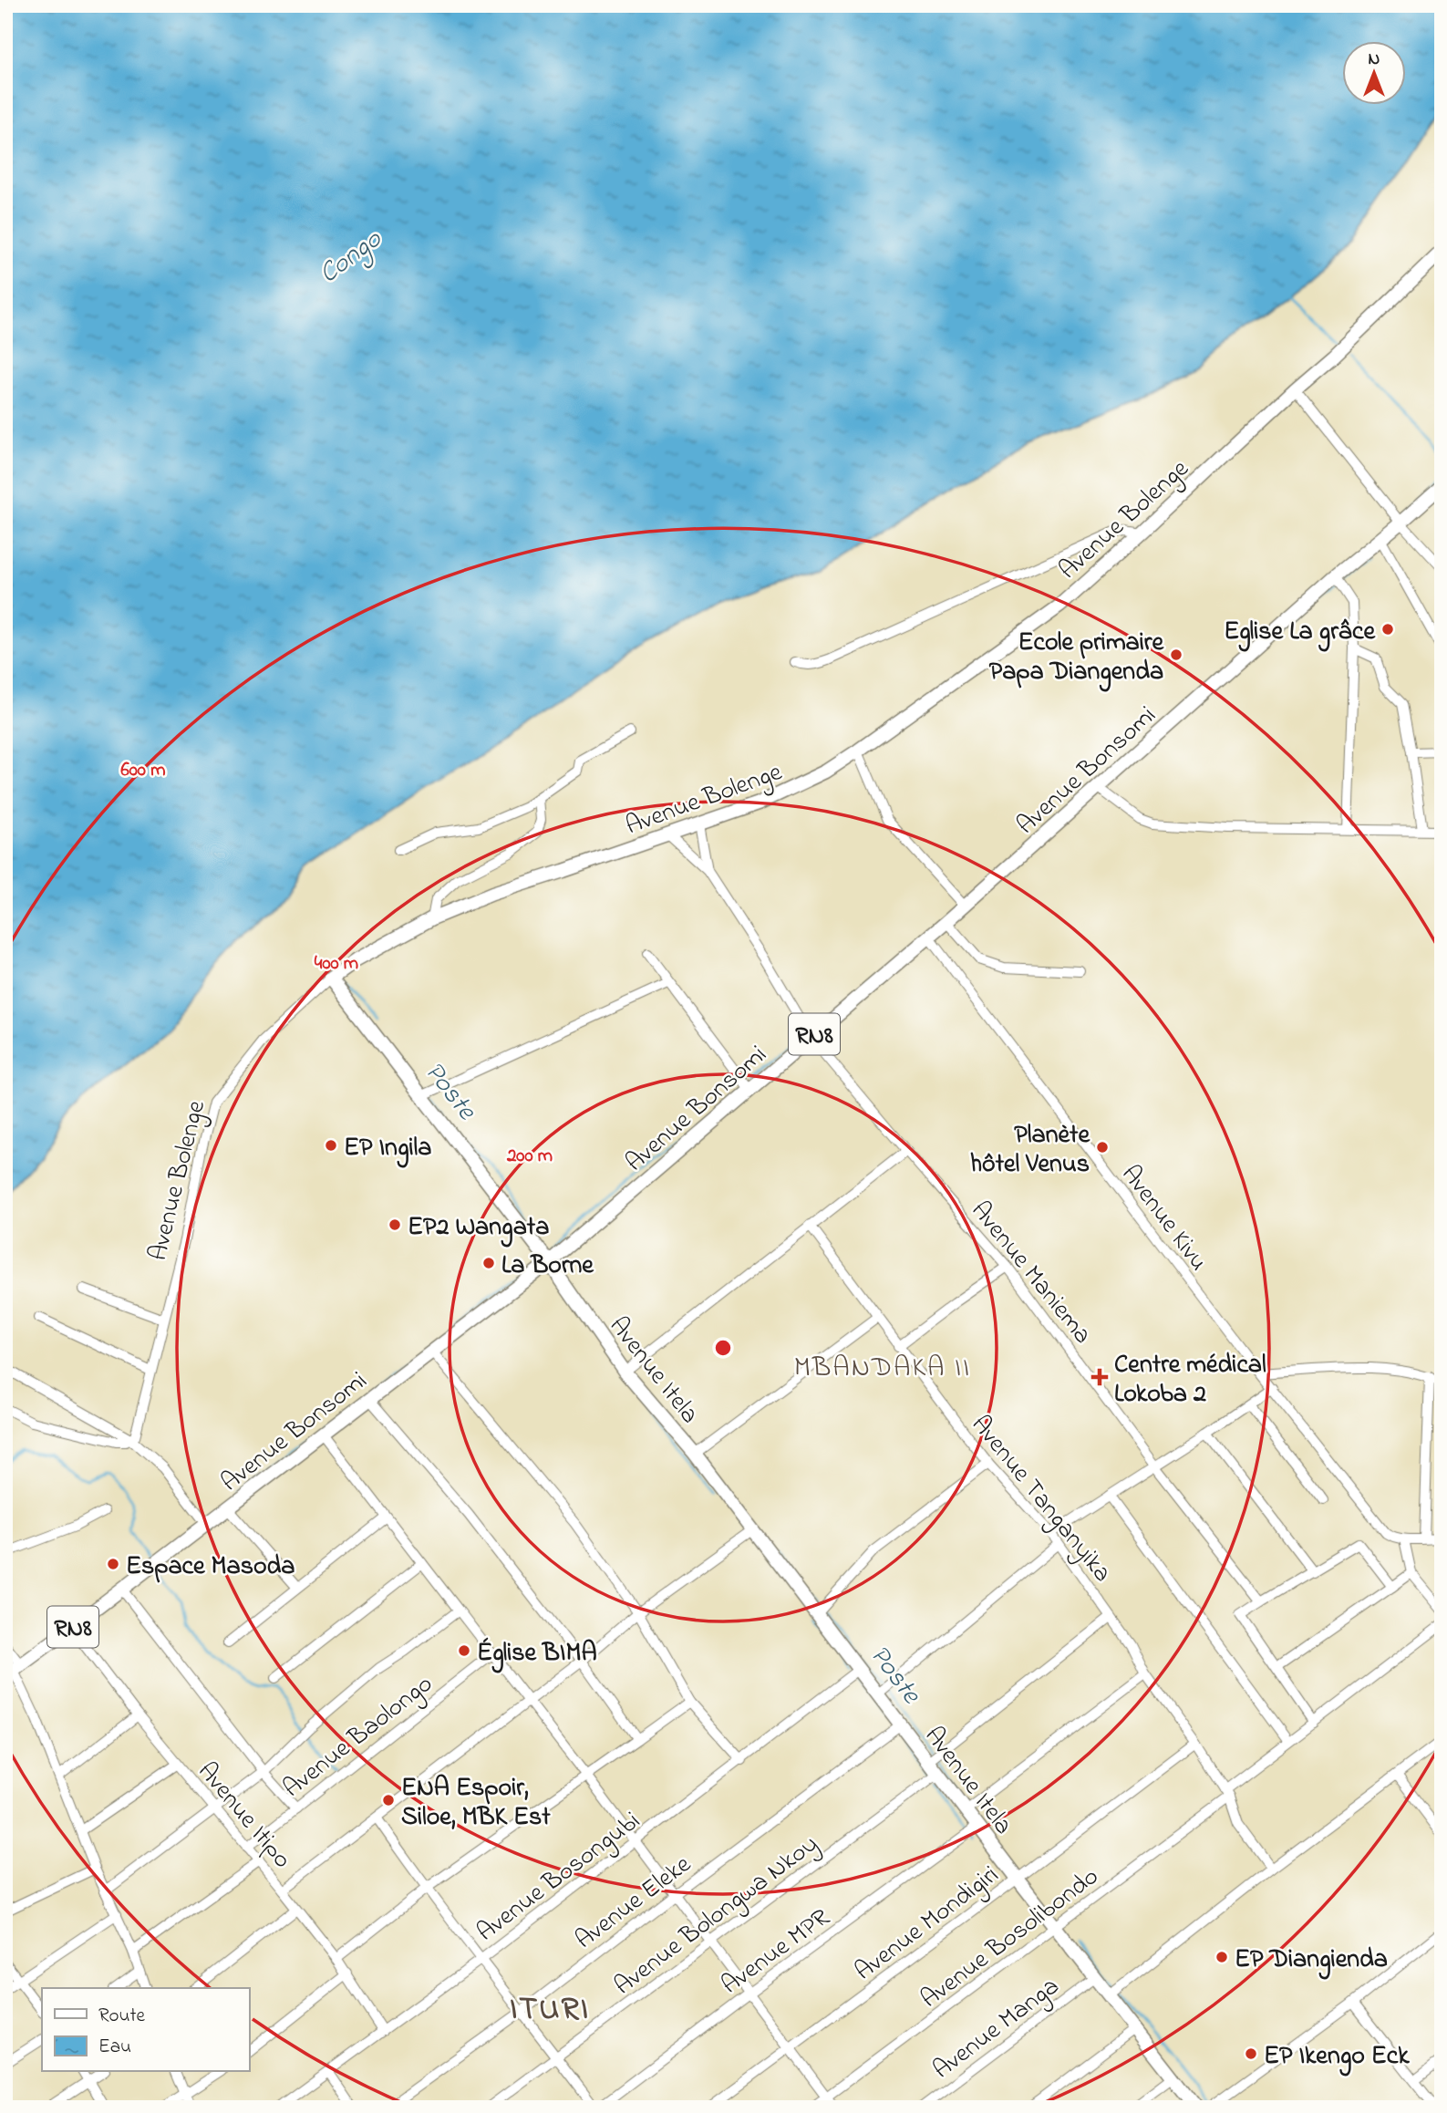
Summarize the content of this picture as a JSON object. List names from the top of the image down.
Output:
{
  "streets": {
    "street": [
      "Avenue Bolenge",
      "Avenue Bonsomi",
      "RN8",
      "Avenue Kivu",
      "Avenue Maniema",
      "Avenue Itela",
      "Avenue Tanganyika",
      "Avenue Baolongo",
      "Avenue Itipo",
      "Avenue Bosongubi",
      "Avenue Eleke",
      "Avenue Bolongwa Nkoy",
      "Avenue Mondigiri",
      "Avenue Bosolibondo",
      "Avenue MPR",
      "Avenue Manga"
    ]
  },
  "crossings": [
    ["Avenue Bolenge", "Avenue Itela"],
    ["Avenue Bonsomi", "Avenue Kivu"],
    ["Avenue Bonsomi", "Avenue Maniema"],
    ["Avenue Bonsomi", "Avenue Itela"],
    ["Avenue Bonsomi", "Avenue Itipo"],
    ["Avenue Itela", "Avenue Bosongubi"],
    ["Avenue Itela", "Avenue Eleke"],
    ["Avenue Itela", "Avenue Bolongwa Nkoy"],
    ["Avenue Itela", "Avenue Mondigiri"],
    ["Avenue Itela", "Avenue Bosolibondo"],
    ["Avenue Itela", "Avenue MPR"],
    ["Avenue Itela", "Avenue Manga"],
    ["Avenue Tanganyika", "Avenue Mondigiri"],
    ["Avenue Tanganyika", "Avenue Bosolibondo"],
    ["Avenue Baolongo", "Avenue Itipo"],
    ["Avenue Itipo", "Avenue Bosongubi"]
  ],
  "districts": ["MBANDAKA II", "ITURI"],
  "water": ["Congo", "Poste"],
  "places": {
    "other": [
      "Eglise La grâce",
      "Ecole primaire Papa Diangenda",
      "EP Ingila",
      "Planète hôtel Venus",
      "EP2 Wangata",
      "La Borne",
      "Espace Masoda",
      "Église BIMA",
      "ENA Espoir, Siloe, MBK Est",
      "EP Diangienda",
      "EP Ikengo Eck"
    ],
    "health": ["Centre médical Lokoba 2"]
  },
  "legend": ["Route", "Eau"],
  "north": "top",
  "rings": ["600 m", "400 m", "200 m"]
}
